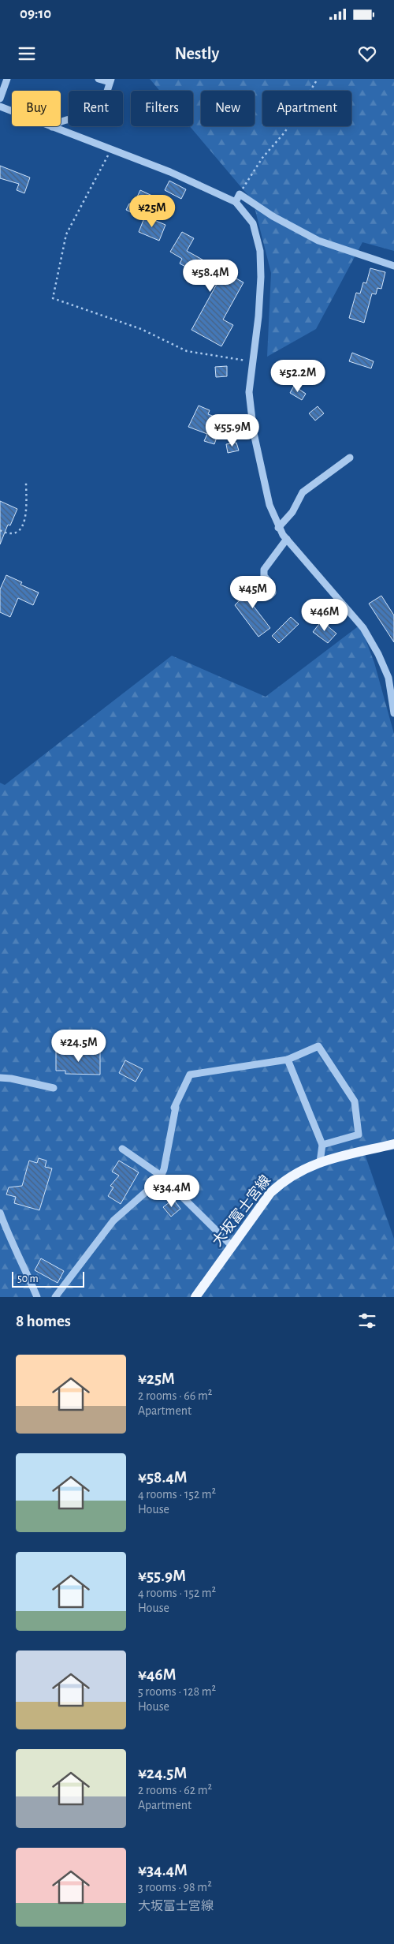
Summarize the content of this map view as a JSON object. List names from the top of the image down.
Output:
{
  "streets": {
    "main road": ["大坂富士宮線"]
  },
  "scale_bar": "50 m",
  "page": {
    "status": "09:10",
    "header": "Nestly",
    "chip": [
      "Buy",
      "Rent",
      "Filters",
      "New",
      "Apartment"
    ],
    "price": [
      "¥25M",
      "¥58.4M",
      "¥52.2M",
      "¥55.9M",
      "¥45M",
      "¥46M",
      "¥24.5M",
      "¥34.4M"
    ],
    "scale": "50 m",
    "heading": "8 homes",
    "list": [
      {
        "name": "¥25M",
        "note": "2 rooms · 66 m² · Apartment"
      },
      {
        "name": "¥58.4M",
        "note": "4 rooms · 152 m² · House"
      },
      {
        "name": "¥55.9M",
        "note": "4 rooms · 152 m² · House"
      },
      {
        "name": "¥46M",
        "note": "5 rooms · 128 m² · House"
      },
      {
        "name": "¥24.5M",
        "note": "2 rooms · 62 m² · Apartment"
      },
      {
        "name": "¥34.4M",
        "note": "3 rooms · 98 m² · 大坂富士宮線"
      }
    ]
  }
}
